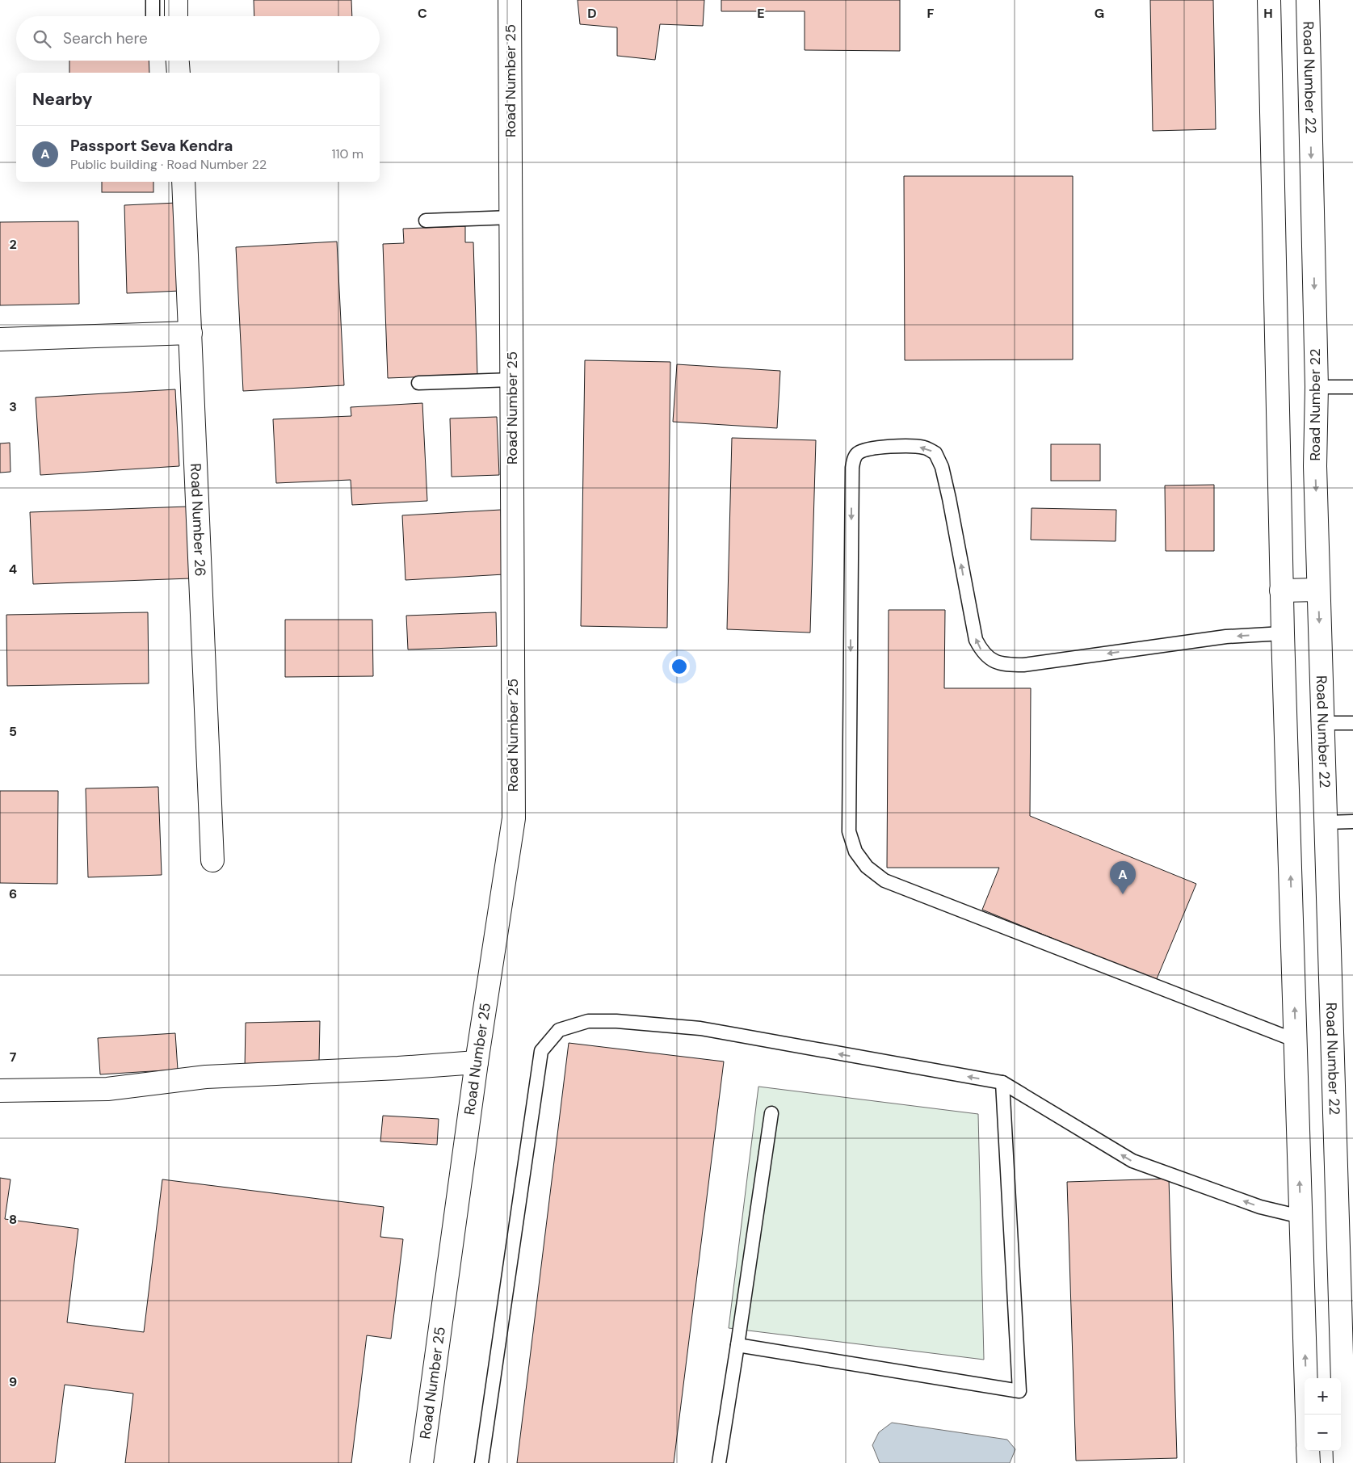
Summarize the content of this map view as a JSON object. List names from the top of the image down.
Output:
{
  "streets": {
    "main road": ["Road Number 22", "Road Number 25", "Road Number 26"]
  },
  "page": {
    "search": "Search here",
    "heading": "Nearby",
    "list": [
      {
        "mark": "A",
        "name": "Passport Seva Kendra",
        "note": "Public building · Road Number 22",
        "value": "110 m"
      }
    ],
    "pins": "A",
    "map_buttons": ["+", "−"]
  },
  "grid": {
    "columns": [
      "C",
      "D",
      "E",
      "F",
      "G",
      "H"
    ],
    "rows": [
      "2",
      "3",
      "4",
      "5",
      "6",
      "7",
      "8",
      "9"
    ]
  }
}
